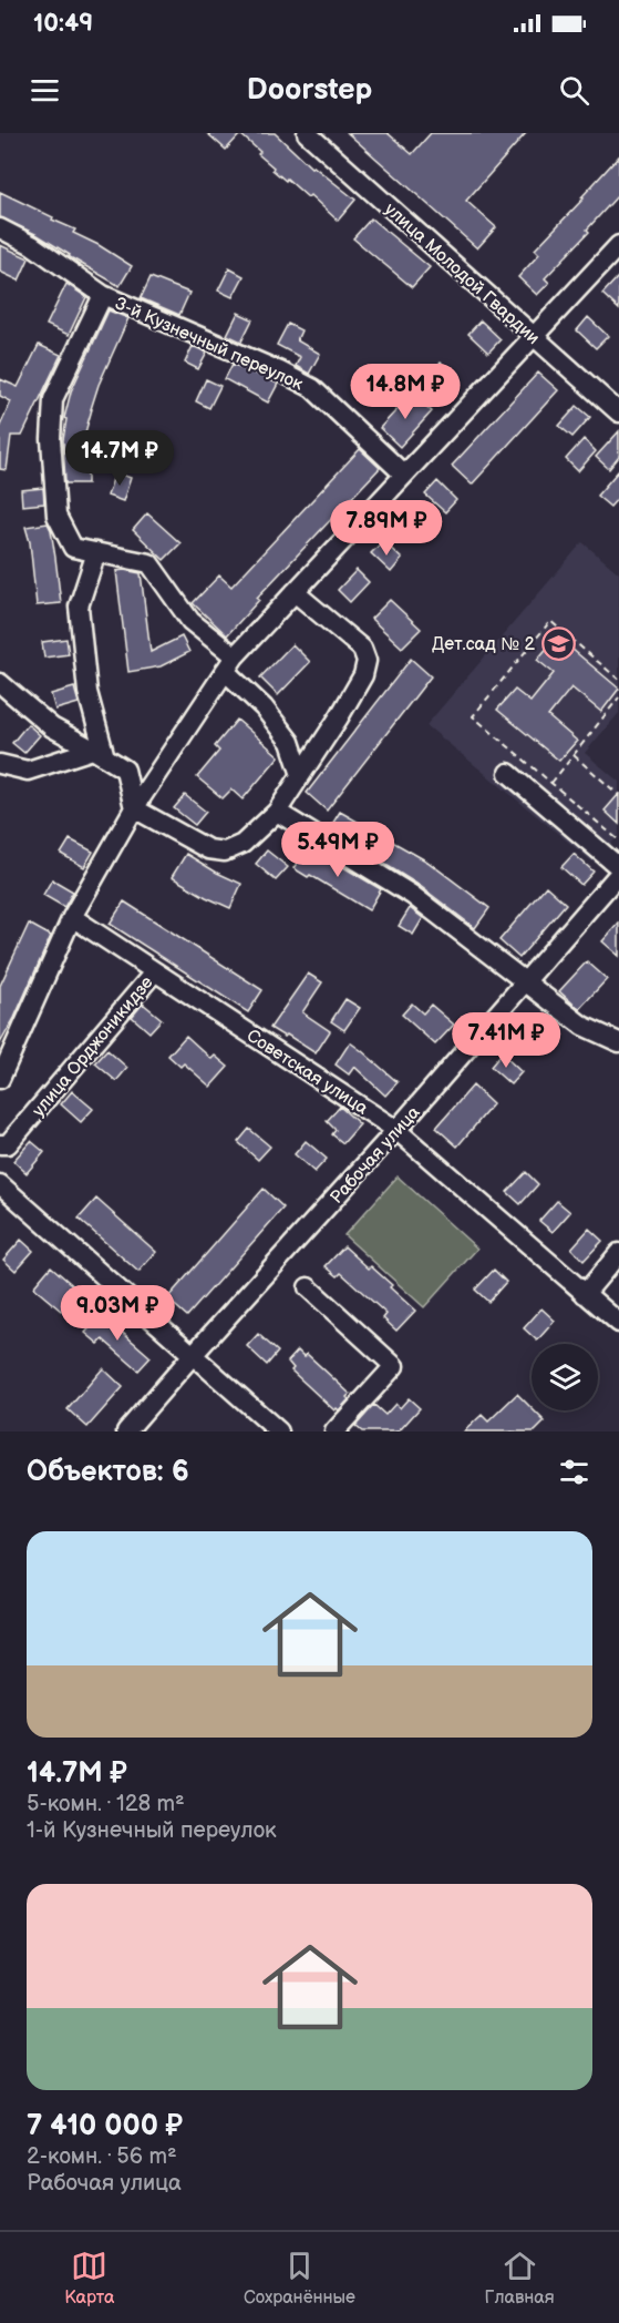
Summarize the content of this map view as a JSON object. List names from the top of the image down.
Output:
{
  "streets": {
    "street": [
      "улица Молодой Гвардии",
      "3-й Кузнечный переулок",
      "улица Орджоникидзе",
      "Советская улица",
      "Рабочая улица"
    ]
  },
  "crossings": [
    ["улица Орджоникидзе", "Советская улица"],
    ["Советская улица", "Рабочая улица"]
  ],
  "places": {
    "school or university": ["Дет.сад № 2"]
  },
  "page": {
    "status": "10:49",
    "header": "Doorstep",
    "price": [
      "14.8M ₽",
      "14.7M ₽",
      "7.89M ₽",
      "5.49M ₽",
      "7.41M ₽",
      "9.03M ₽"
    ],
    "heading": "Объектов: 6",
    "list": [
      {
        "name": "14.7M ₽",
        "note": "5-комн. · 128 m² · 1-й Кузнечный переулок"
      },
      {
        "name": "7 410 000 ₽",
        "note": "2-комн. · 56 m² · Рабочая улица"
      }
    ],
    "tabs": ["Карта", "Сохранённые", "Главная"]
  }
}
